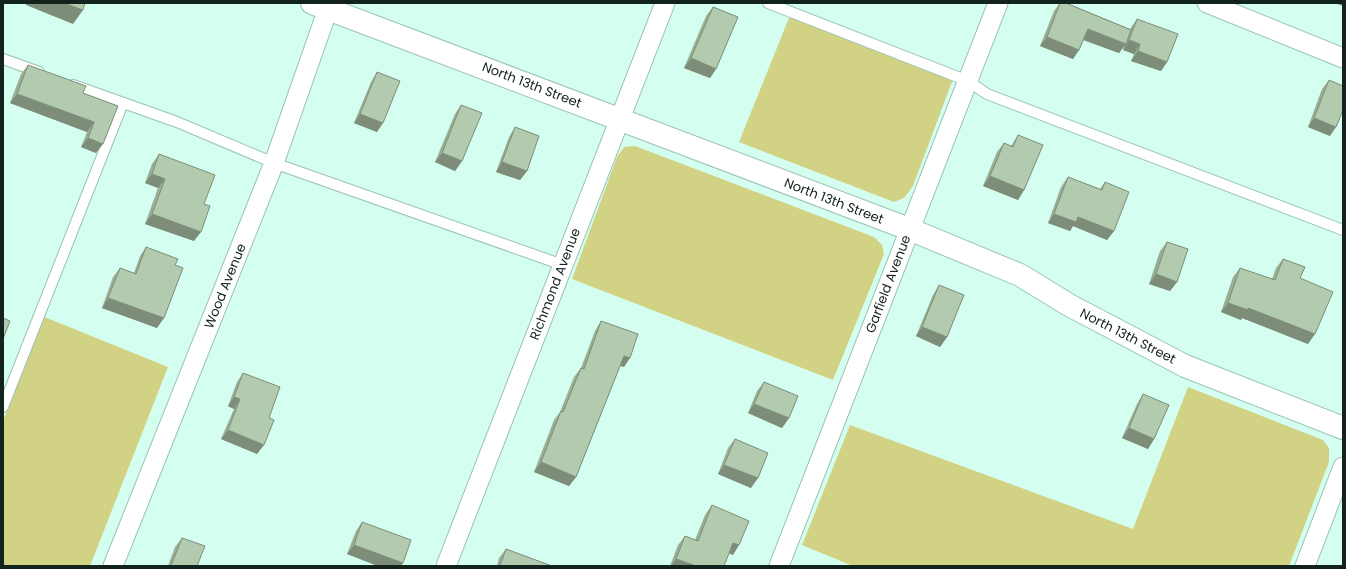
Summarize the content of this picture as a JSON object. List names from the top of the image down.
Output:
{
  "streets": {
    "street": [
      "North 13th Street",
      "Richmond Avenue",
      "Garfield Avenue",
      "Wood Avenue"
    ]
  },
  "crossings": [
    ["North 13th Street", "Richmond Avenue"],
    ["North 13th Street", "Garfield Avenue"],
    ["North 13th Street", "Wood Avenue"]
  ]
}
